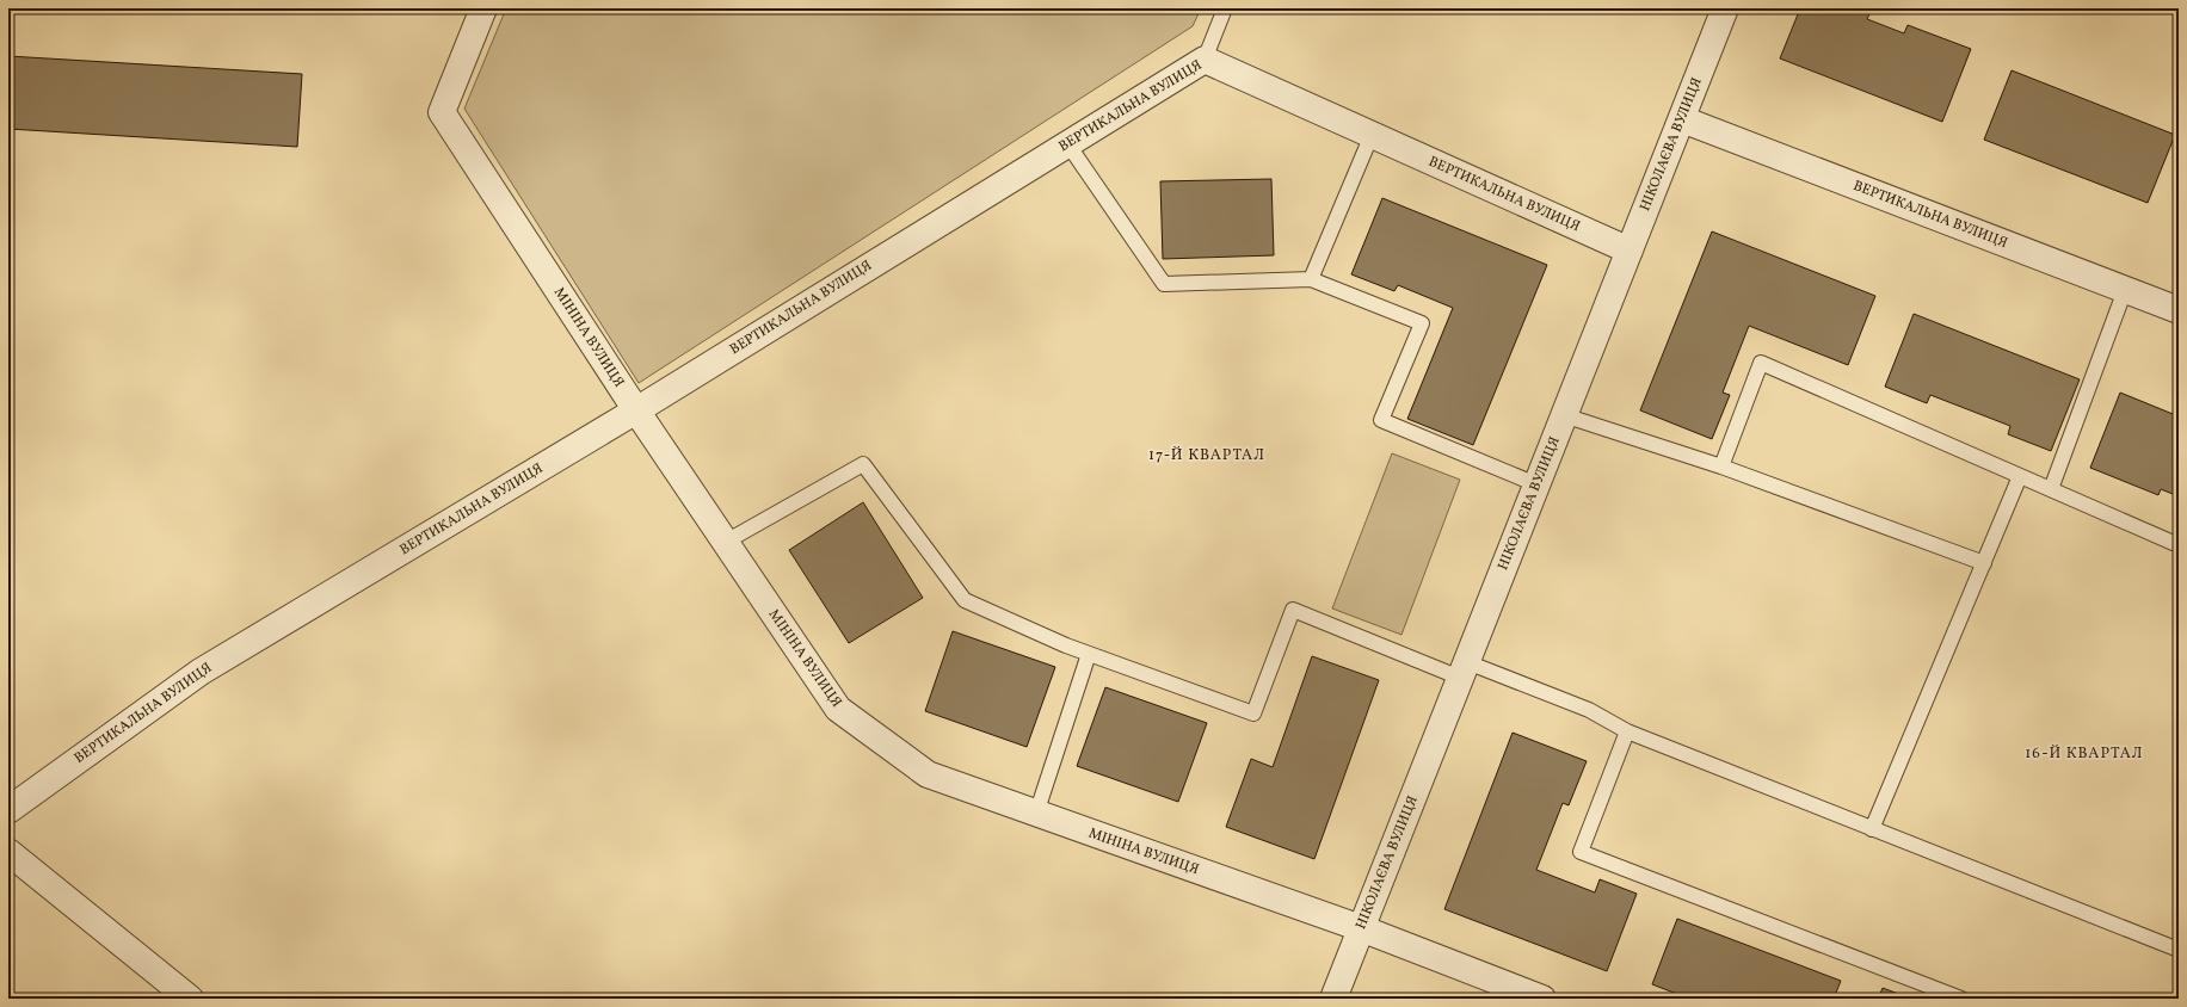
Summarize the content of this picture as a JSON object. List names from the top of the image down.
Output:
{
  "streets": {
    "street": ["ВЕРТИКАЛЬНА ВУЛИЦЯ", "НІКОЛАЄВА ВУЛИЦЯ", "МІНІНА ВУЛИЦЯ"]
  },
  "crossings": [
    ["ВЕРТИКАЛЬНА ВУЛИЦЯ", "НІКОЛАЄВА ВУЛИЦЯ"],
    ["ВЕРТИКАЛЬНА ВУЛИЦЯ", "МІНІНА ВУЛИЦЯ"],
    ["НІКОЛАЄВА ВУЛИЦЯ", "МІНІНА ВУЛИЦЯ"]
  ],
  "districts": ["17-Й КВАРТАЛ", "16-Й КВАРТАЛ"]
}
